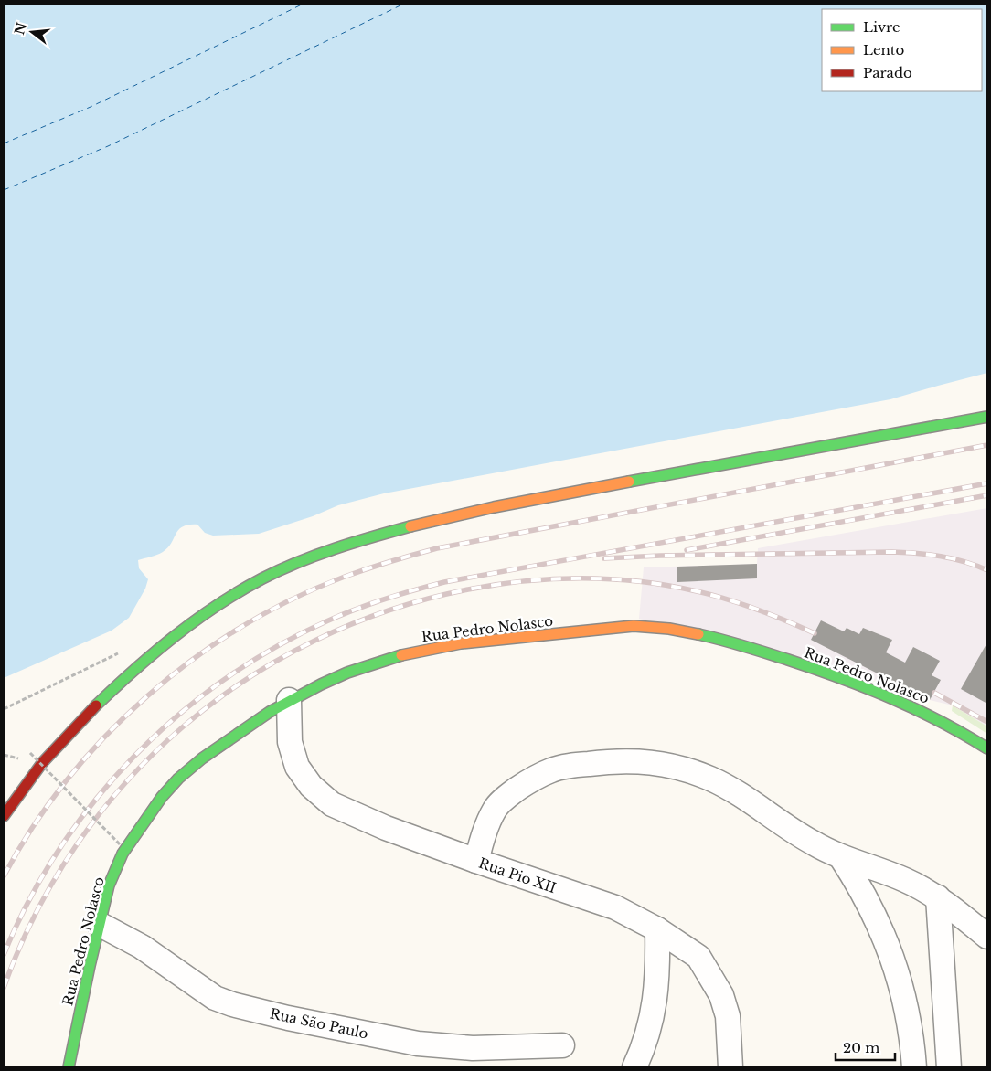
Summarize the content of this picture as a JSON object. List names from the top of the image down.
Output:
{
  "streets": {
    "street": ["Rua Pedro Nolasco", "Rua Pio XII", "Rua São Paulo"]
  },
  "crossings": [
    ["Rua Pedro Nolasco", "Rua Pio XII"],
    ["Rua Pedro Nolasco", "Rua São Paulo"]
  ],
  "legend": ["Livre", "Lento", "Parado"],
  "scale_bar": "20 m",
  "north": "left"
}
